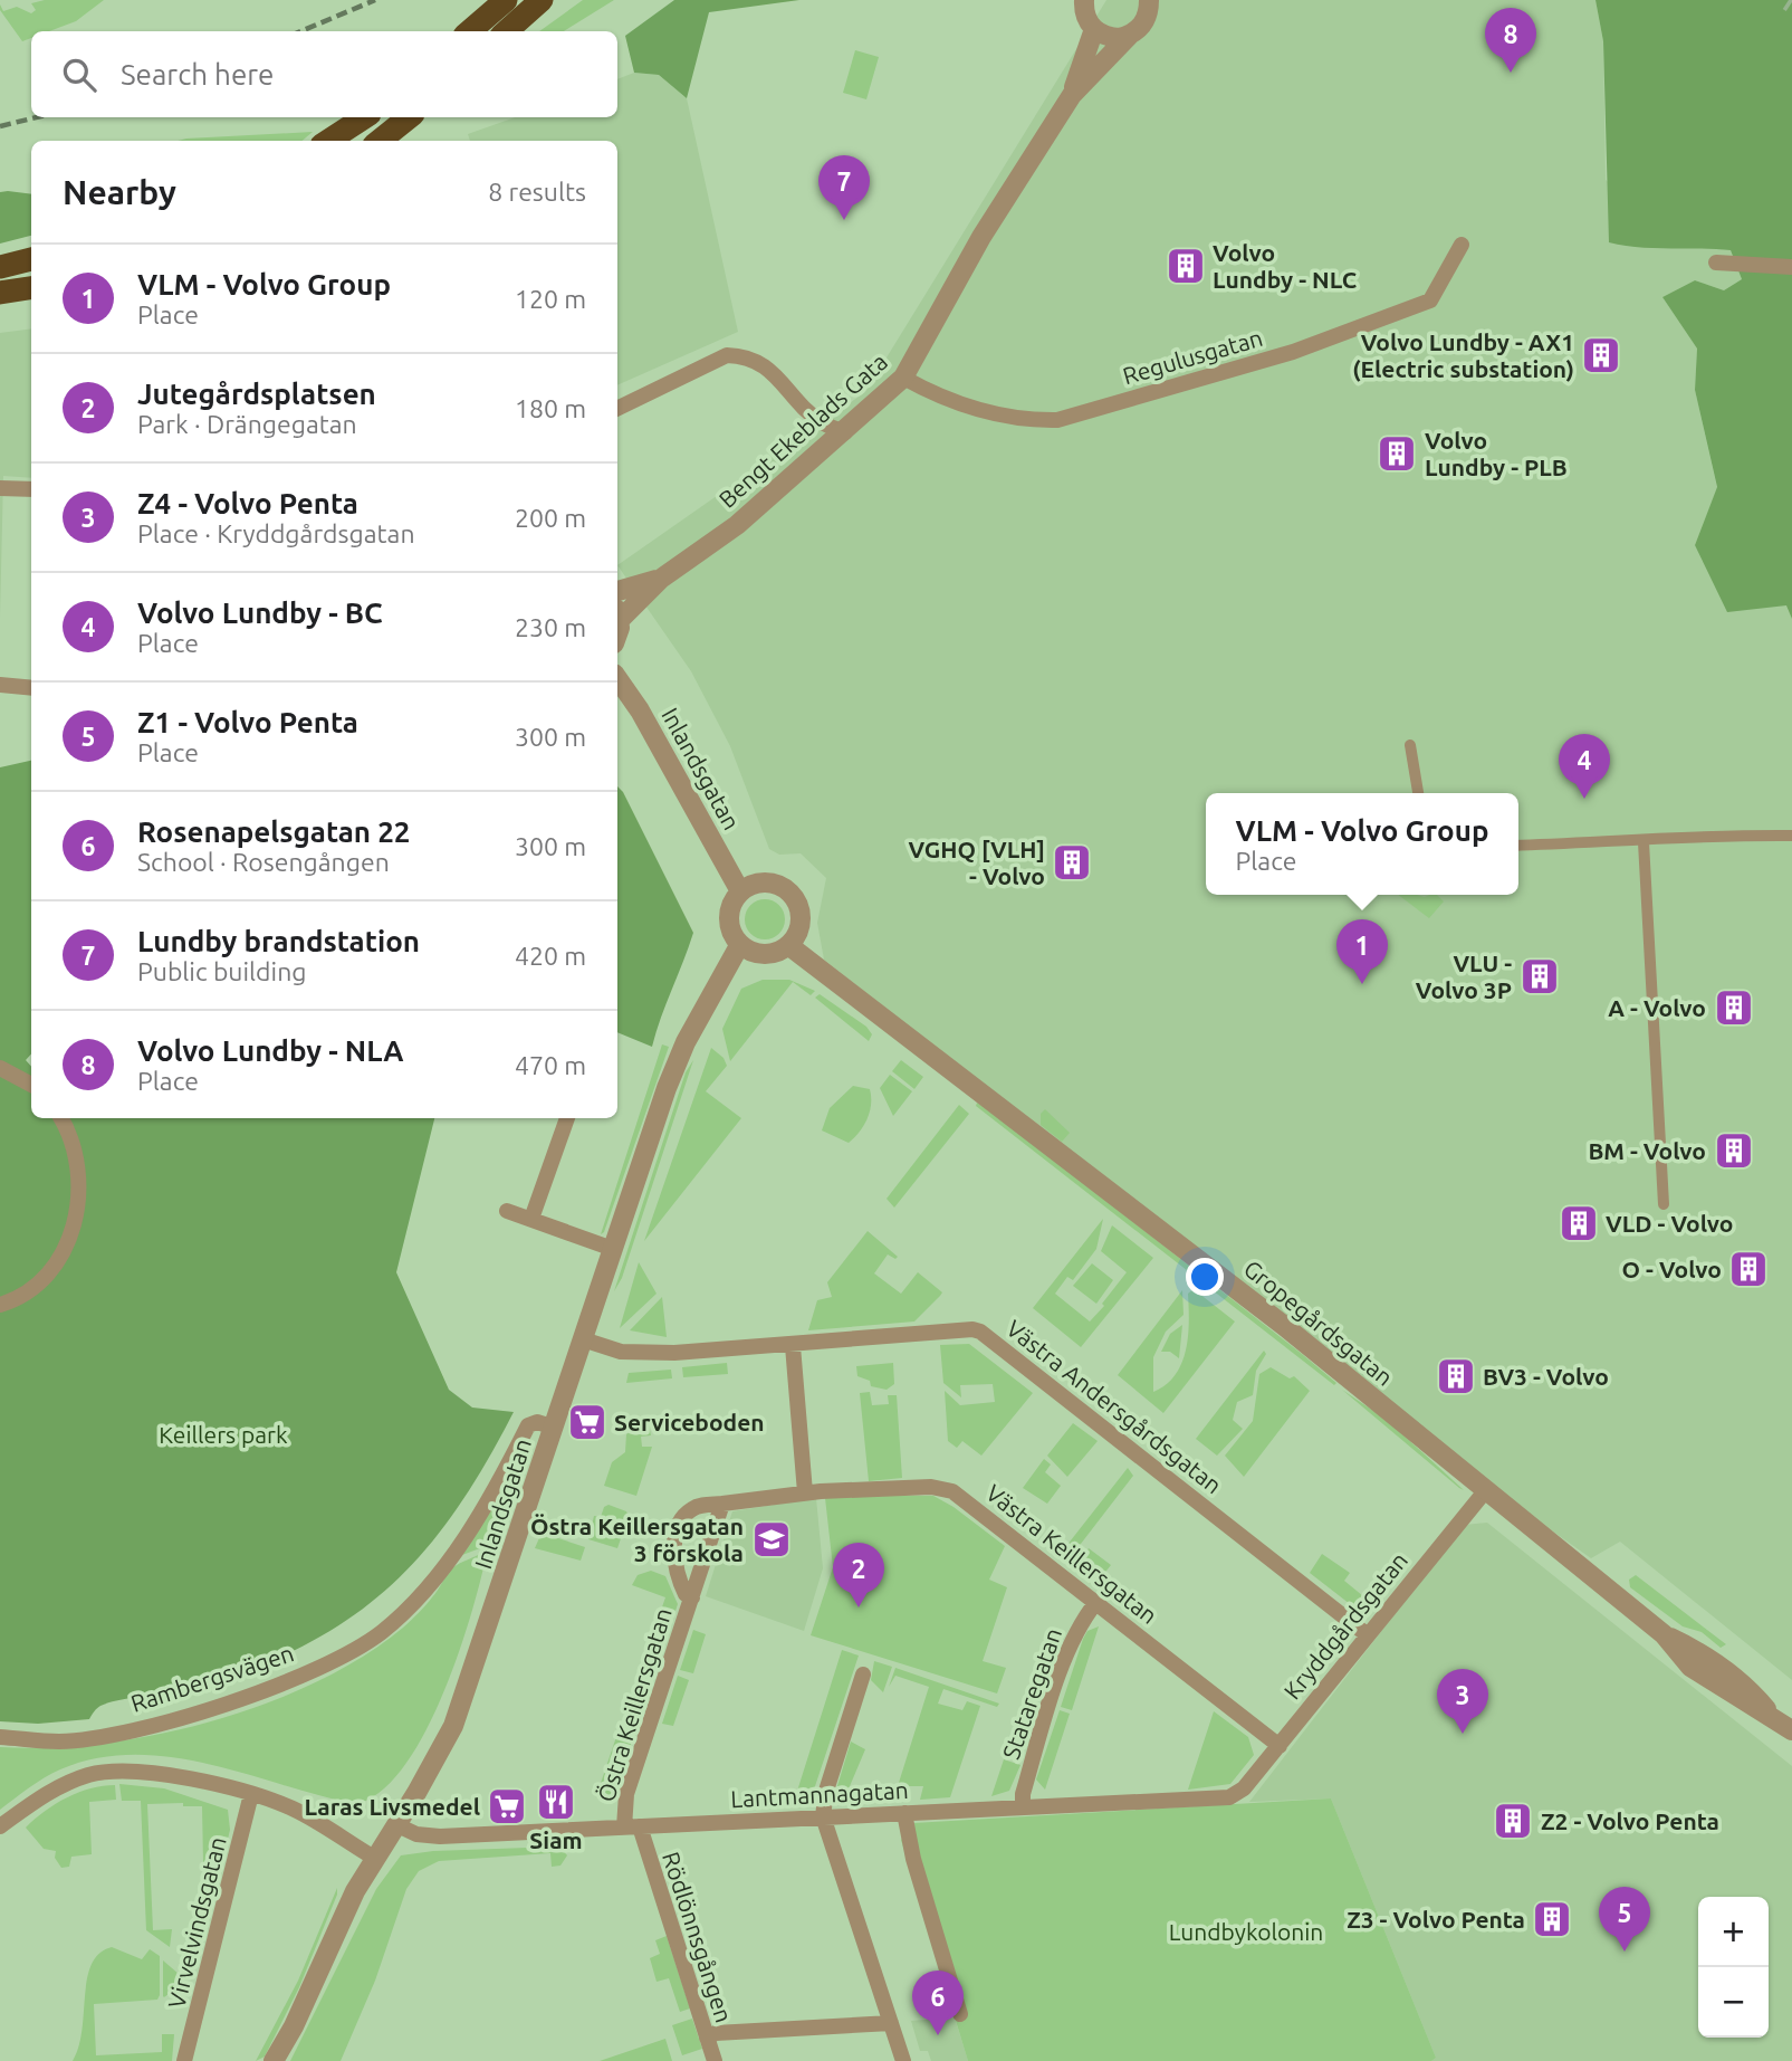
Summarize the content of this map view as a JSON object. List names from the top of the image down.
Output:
{
  "streets": {
    "street": [
      "Regulusgatan",
      "Bengt Ekeblads Gata",
      "Inlandsgatan",
      "Gropegårdsgatan",
      "Västra Andersgårdsgatan",
      "Västra Keillersgatan",
      "Kryddgårdsgatan",
      "Rambergsvägen",
      "Stataregatan",
      "Östra Keillersgatan",
      "Lantmannagatan",
      "Virvelvindsgatan",
      "Rödlönnsgången"
    ]
  },
  "crossings": [
    ["Regulusgatan", "Bengt Ekeblads Gata"],
    ["Inlandsgatan", "Gropegårdsgatan"],
    ["Inlandsgatan", "Västra Andersgårdsgatan"],
    ["Inlandsgatan", "Rambergsvägen"],
    ["Inlandsgatan", "Lantmannagatan"],
    ["Gropegårdsgatan", "Kryddgårdsgatan"],
    ["Västra Andersgårdsgatan", "Kryddgårdsgatan"],
    ["Västra Keillersgatan", "Kryddgårdsgatan"],
    ["Västra Keillersgatan", "Stataregatan"],
    ["Västra Keillersgatan", "Östra Keillersgatan"],
    ["Kryddgårdsgatan", "Lantmannagatan"],
    ["Stataregatan", "Lantmannagatan"],
    ["Östra Keillersgatan", "Lantmannagatan"],
    ["Östra Keillersgatan", "Rödlönnsgången"],
    ["Lantmannagatan", "Rödlönnsgången"]
  ],
  "parks": ["Keillers park", "Lundbykolonin"],
  "places": {
    "building": [
      "Volvo Lundby - NLC",
      "Volvo Lundby - AX1 (Electric substation)",
      "Volvo Lundby - PLB",
      "VGHQ [VLH] - Volvo",
      "VLU - Volvo 3P",
      "A - Volvo",
      "BM - Volvo",
      "VLD - Volvo",
      "O - Volvo",
      "BV3 - Volvo",
      "Z2 - Volvo Penta",
      "Z3 - Volvo Penta"
    ],
    "supermarket": ["Serviceboden", "Laras Livsmedel"],
    "school or university": ["Östra Keillersgatan 3 förskola"],
    "restaurant": ["Siam"]
  },
  "page": {
    "pins": [
      "8",
      "7",
      "4",
      "1",
      "2",
      "3",
      "5",
      "6"
    ],
    "search": "Search here",
    "heading": ["Nearby", "8 results"],
    "list": [
      {
        "mark": "1",
        "name": "VLM - Volvo Group",
        "note": "Place",
        "value": "120 m"
      },
      {
        "mark": "2",
        "name": "Jutegårdsplatsen",
        "note": "Park · Drängegatan",
        "value": "180 m"
      },
      {
        "mark": "3",
        "name": "Z4 - Volvo Penta",
        "note": "Place · Kryddgårdsgatan",
        "value": "200 m"
      },
      {
        "mark": "4",
        "name": "Volvo Lundby - BC",
        "note": "Place",
        "value": "230 m"
      },
      {
        "mark": "5",
        "name": "Z1 - Volvo Penta",
        "note": "Place",
        "value": "300 m"
      },
      {
        "mark": "6",
        "name": "Rosenapelsgatan 22",
        "note": "School · Rosengången",
        "value": "300 m"
      },
      {
        "mark": "7",
        "name": "Lundby brandstation",
        "note": "Public building",
        "value": "420 m"
      },
      {
        "mark": "8",
        "name": "Volvo Lundby - NLA",
        "note": "Place",
        "value": "470 m"
      }
    ],
    "popup": ["VLM - Volvo Group", "Place"],
    "map_buttons": ["+", "−"]
  }
}
